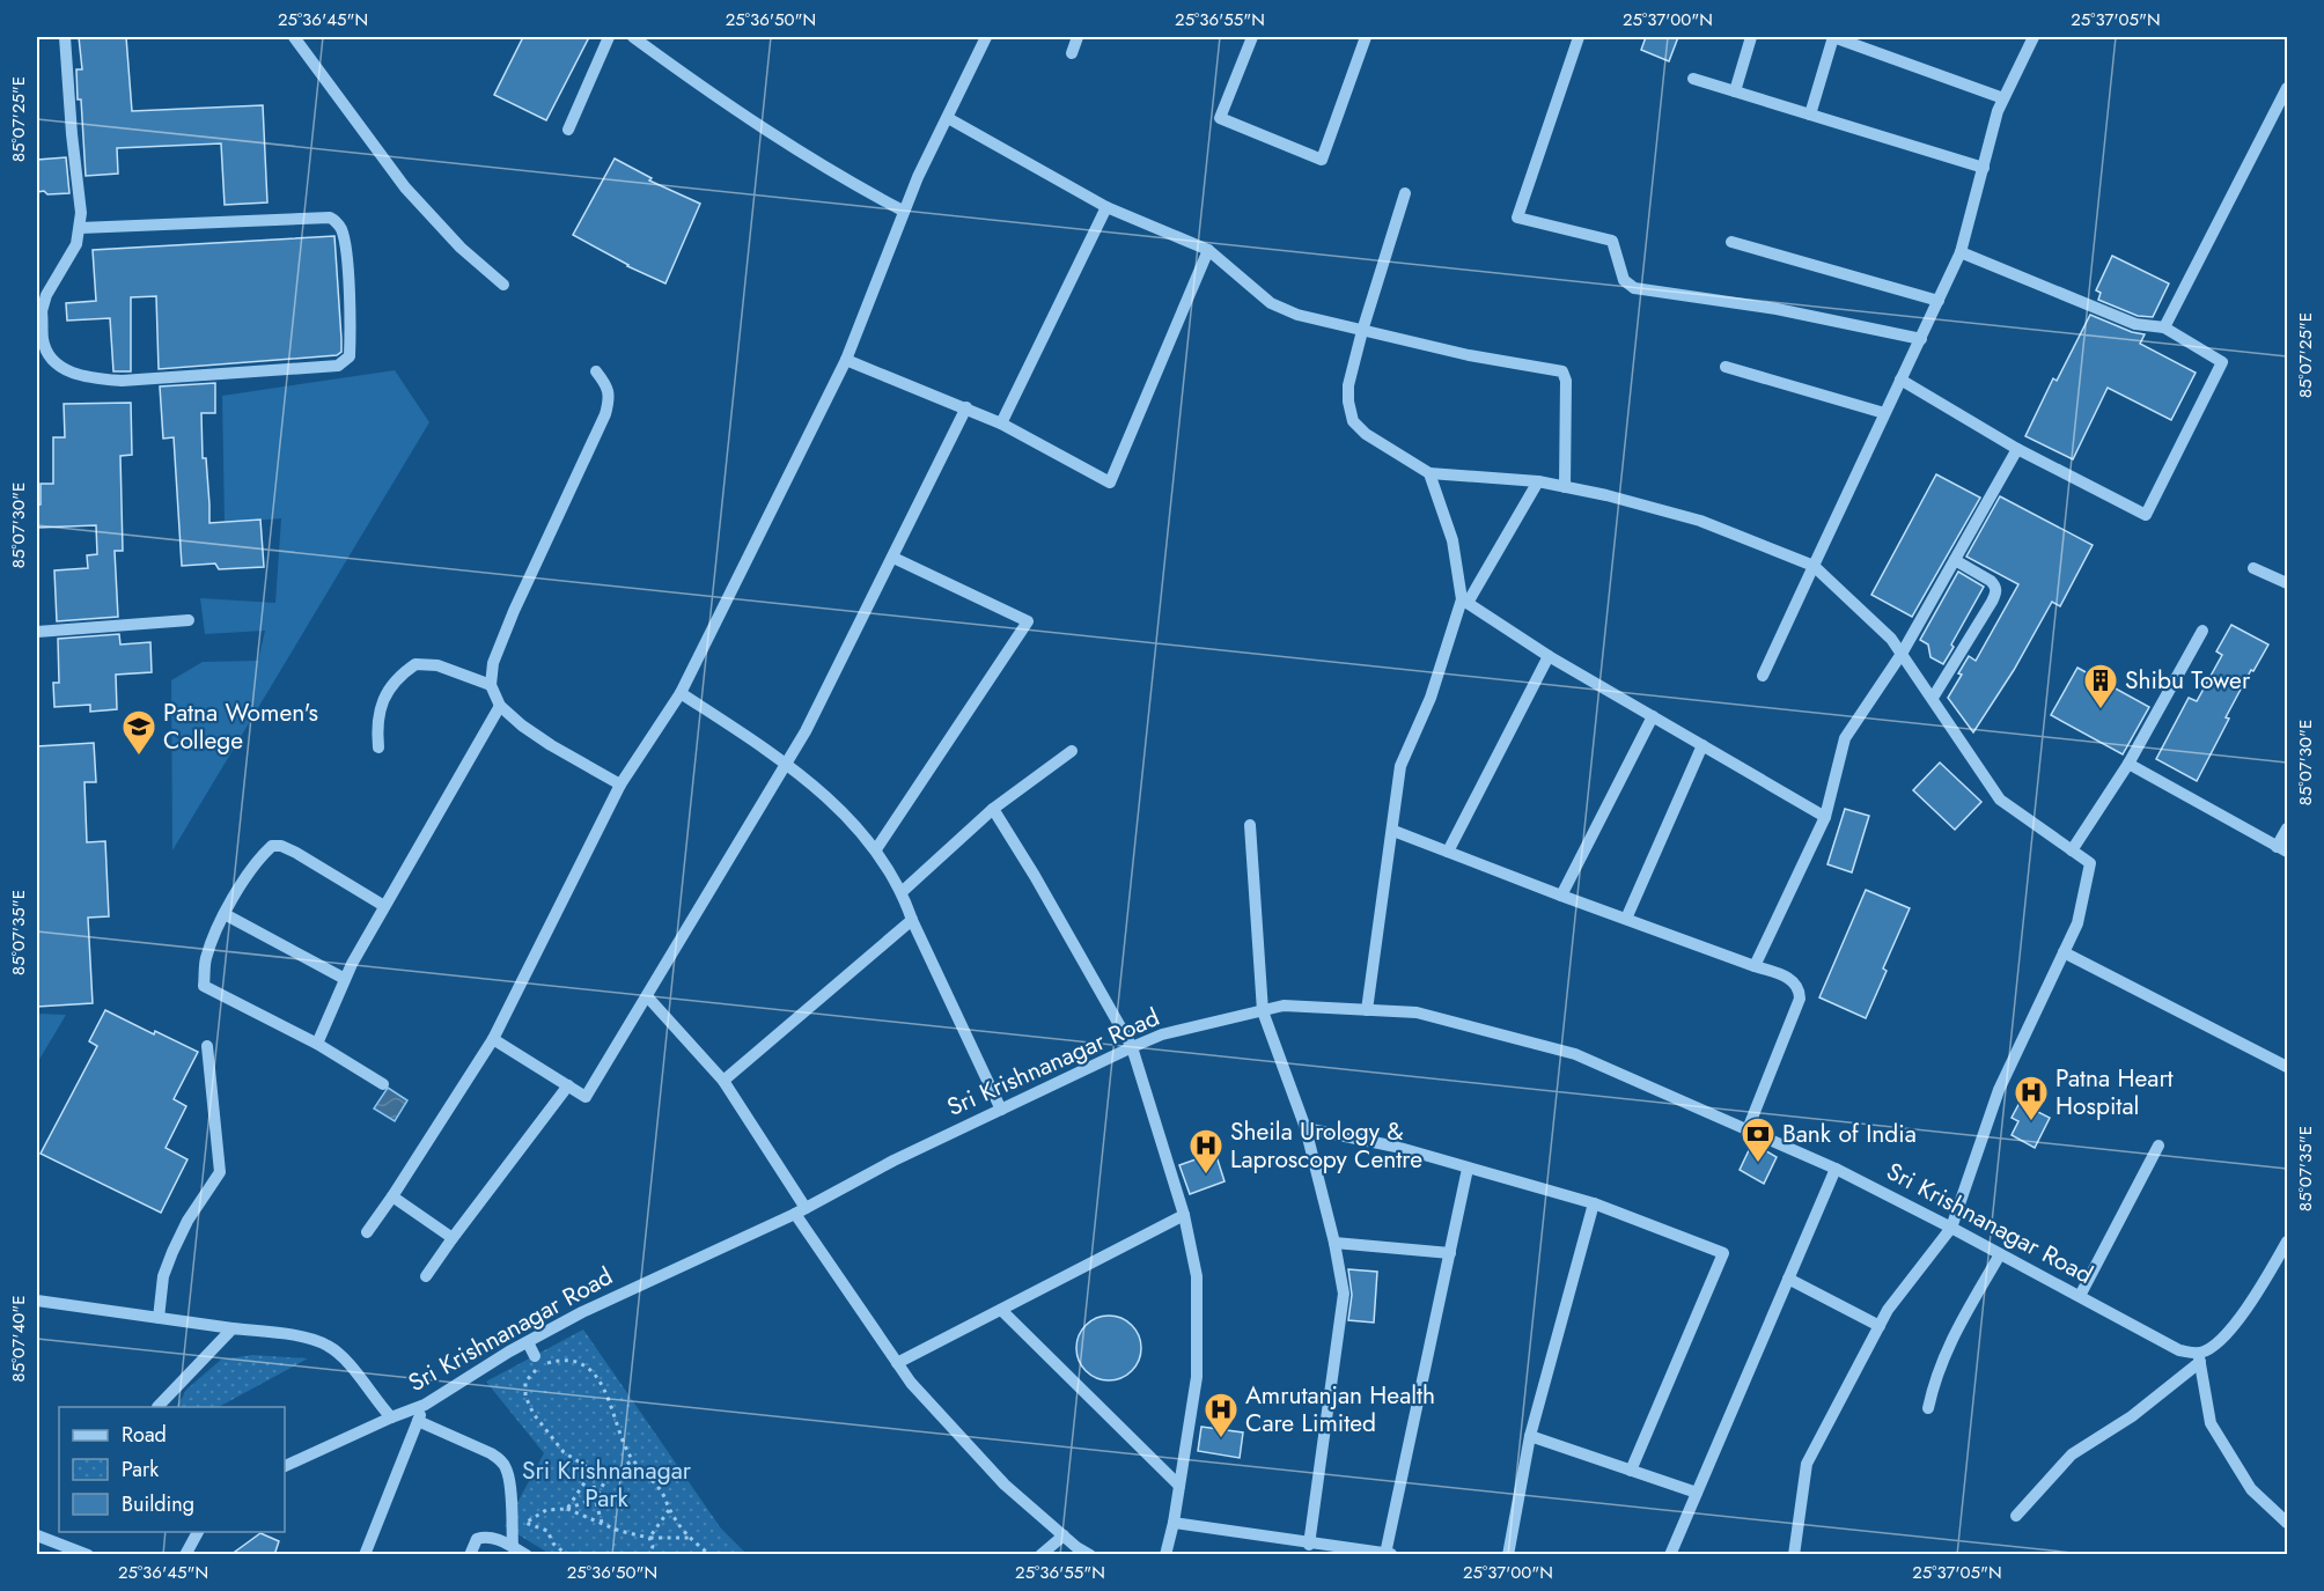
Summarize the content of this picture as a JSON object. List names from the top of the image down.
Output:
{
  "streets": {
    "street": ["Sri Krishnanagar Road"]
  },
  "parks": ["Sri Krishnanagar Park"],
  "places": {
    "building": ["Shibu Tower"],
    "school or university": ["Patna Women's College"],
    "hospital": ["Patna Heart Hospital", "Sheila Urology & Laproscopy Centre", "Amrutanjan Health Care Limited"],
    "bank": ["Bank of India"]
  },
  "legend": ["Road", "Park", "Building"],
  "coordinates": [
    "25°36'45\"N",
    "25°36'50\"N",
    "25°36'55\"N",
    "25°37'00\"N",
    "25°37'05\"N",
    "85°07'25\"E",
    "85°07'30\"E",
    "85°07'35\"E",
    "85°07'40\"E"
  ]
}
